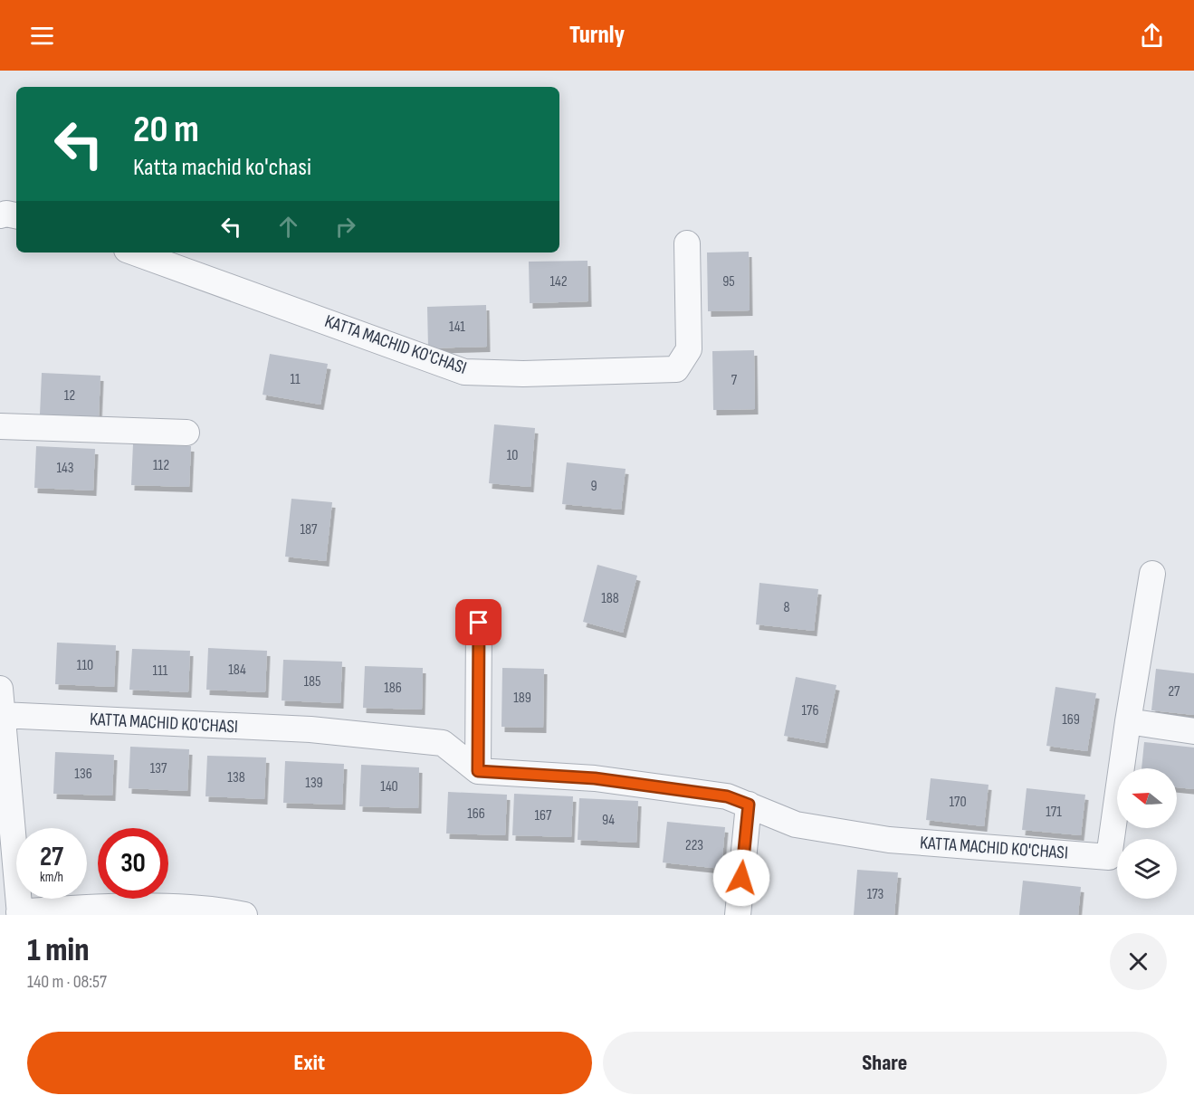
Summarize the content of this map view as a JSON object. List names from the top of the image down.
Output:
{
  "streets": {
    "street": ["KATTA MACHID KO'CHASI"]
  },
  "house_numbers": [
    "142",
    "95",
    "141",
    "11",
    "7",
    "12",
    "10",
    "112",
    "143",
    "9",
    "187",
    "188",
    "8",
    "110",
    "184",
    "111",
    "185",
    "186",
    "27",
    "189",
    "176",
    "169",
    "137",
    "136",
    "138",
    "139",
    "140",
    "170",
    "171",
    "166",
    "167",
    "94",
    "223",
    "173"
  ],
  "north": "left",
  "page": {
    "header": "Turnly",
    "turn": ["20 m", "Katta machid ko'chasi"],
    "speed": "27 km/h",
    "limit": "30",
    "heading": ["1 min", "140 m · 08:57"],
    "buttons": ["Exit", "Share"]
  }
}
